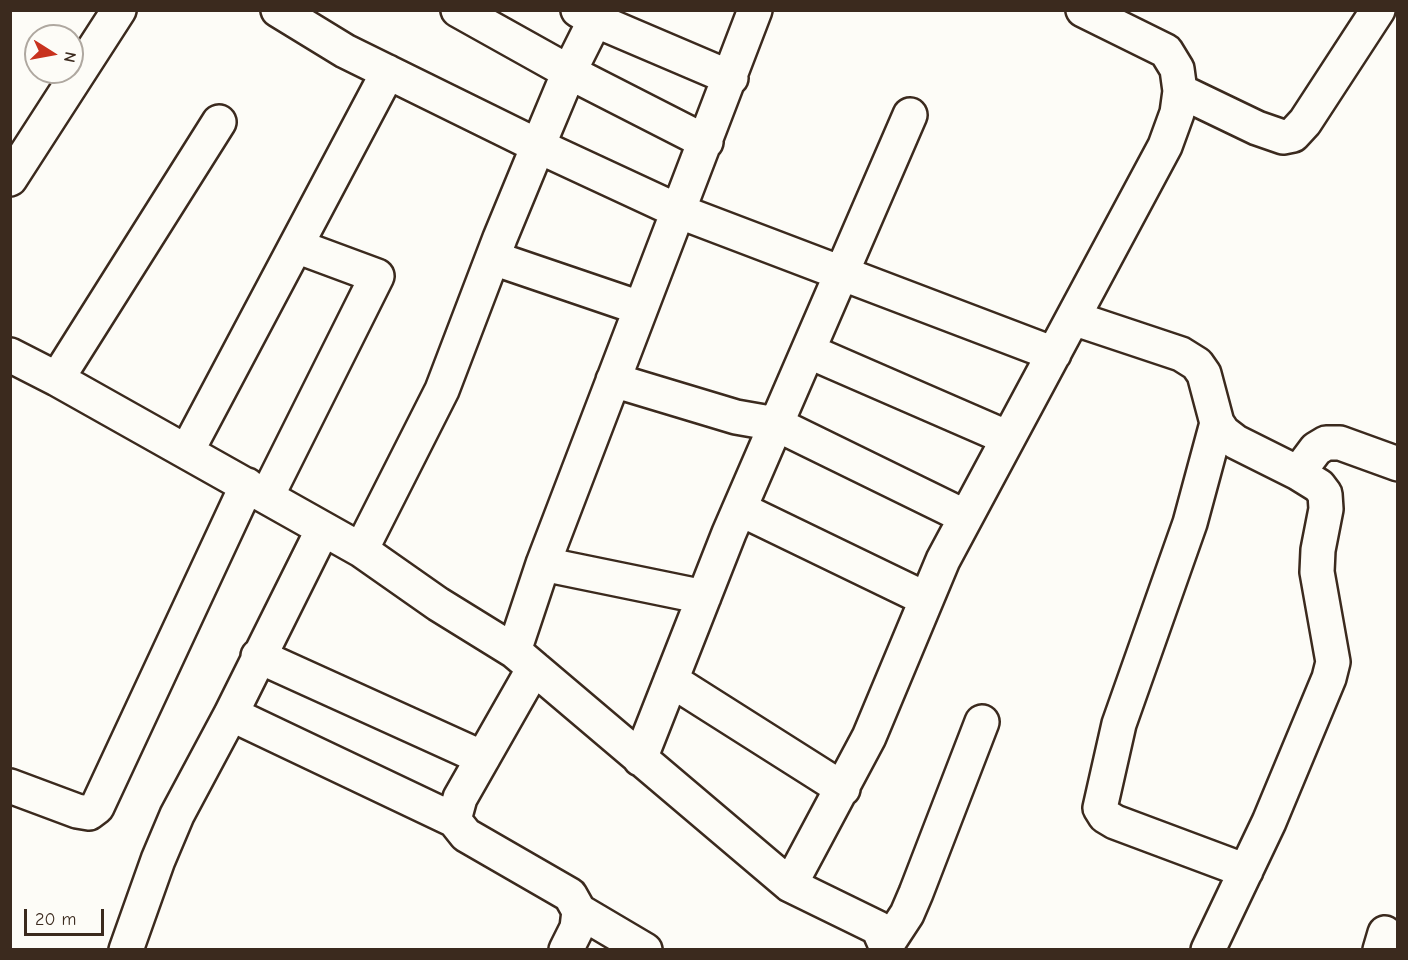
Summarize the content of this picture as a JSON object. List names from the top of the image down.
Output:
{
  "scale_bar": "20 m",
  "north": "right"
}
